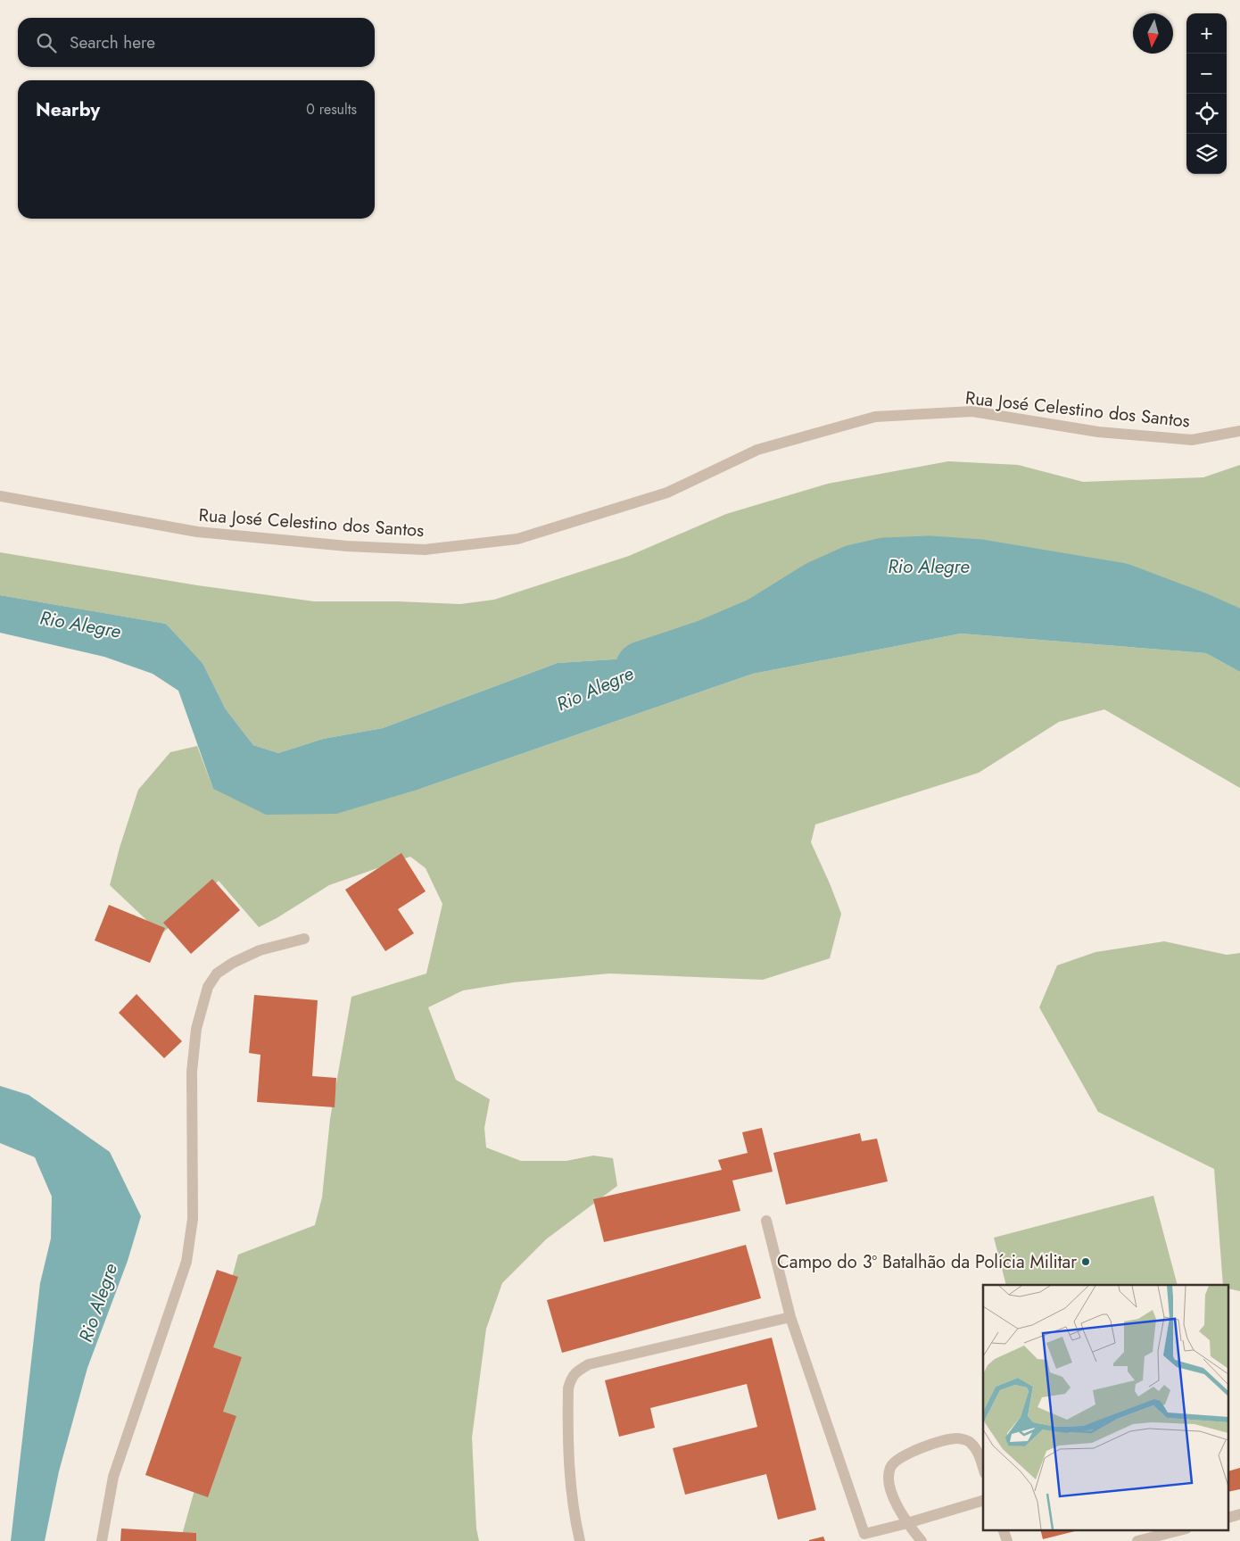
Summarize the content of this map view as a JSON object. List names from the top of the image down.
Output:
{
  "streets": {
    "street": ["Rua José Celestino dos Santos"]
  },
  "water": ["Rio Alegre"],
  "places": ["Campo do 3º Batalhão da Polícia Militar"],
  "north": "bottom",
  "page": {
    "map_buttons": ["+", "−"],
    "search": "Search here",
    "heading": ["Nearby", "0 results"]
  }
}
